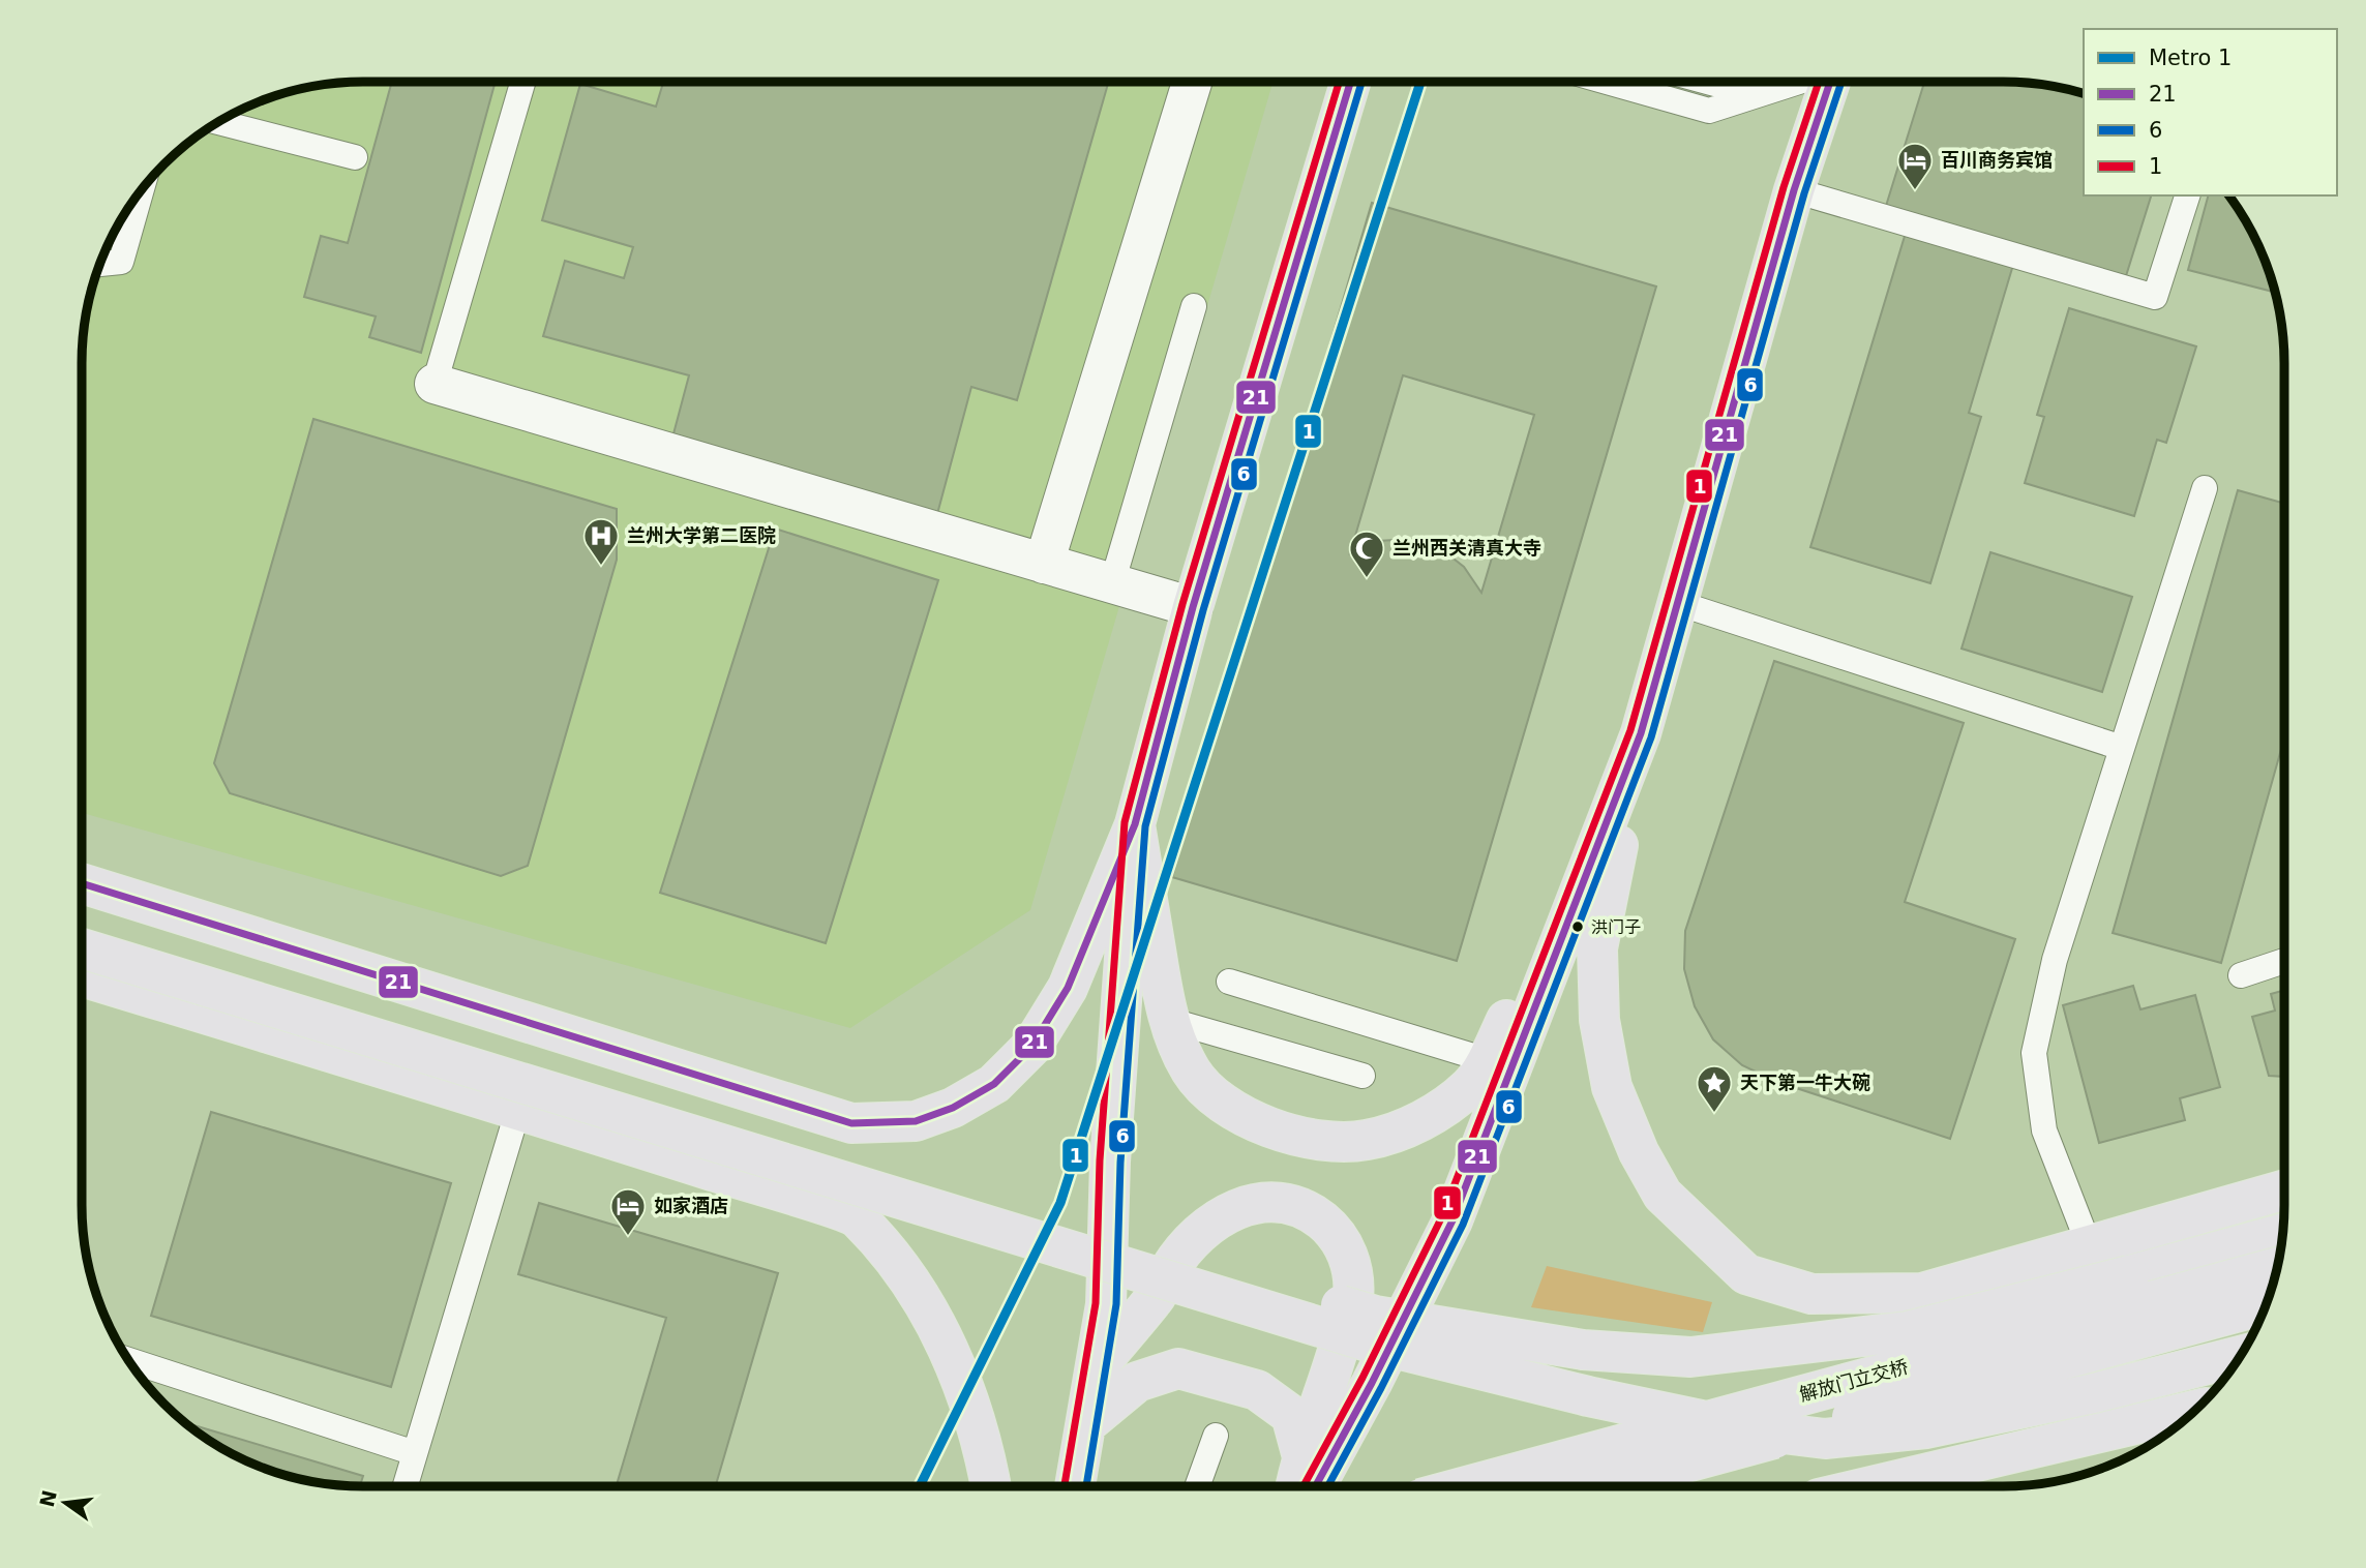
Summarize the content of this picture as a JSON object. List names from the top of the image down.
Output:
{
  "streets": {
    "main road": ["解放门立交桥"]
  },
  "places": {
    "hotel": ["百川商务宾馆", "如家酒店"],
    "hospital": ["兰州大学第二医院"],
    "mosque": ["兰州西关清真大寺"],
    "other": ["洪门子"],
    "place": ["天下第一牛大碗"]
  },
  "lines": [
    "metro line 1",
    "transit line 21",
    "transit line 6",
    "transit line 1"
  ],
  "legend": [
    "Metro 1",
    "21",
    "6",
    "1"
  ],
  "north": "left"
}
